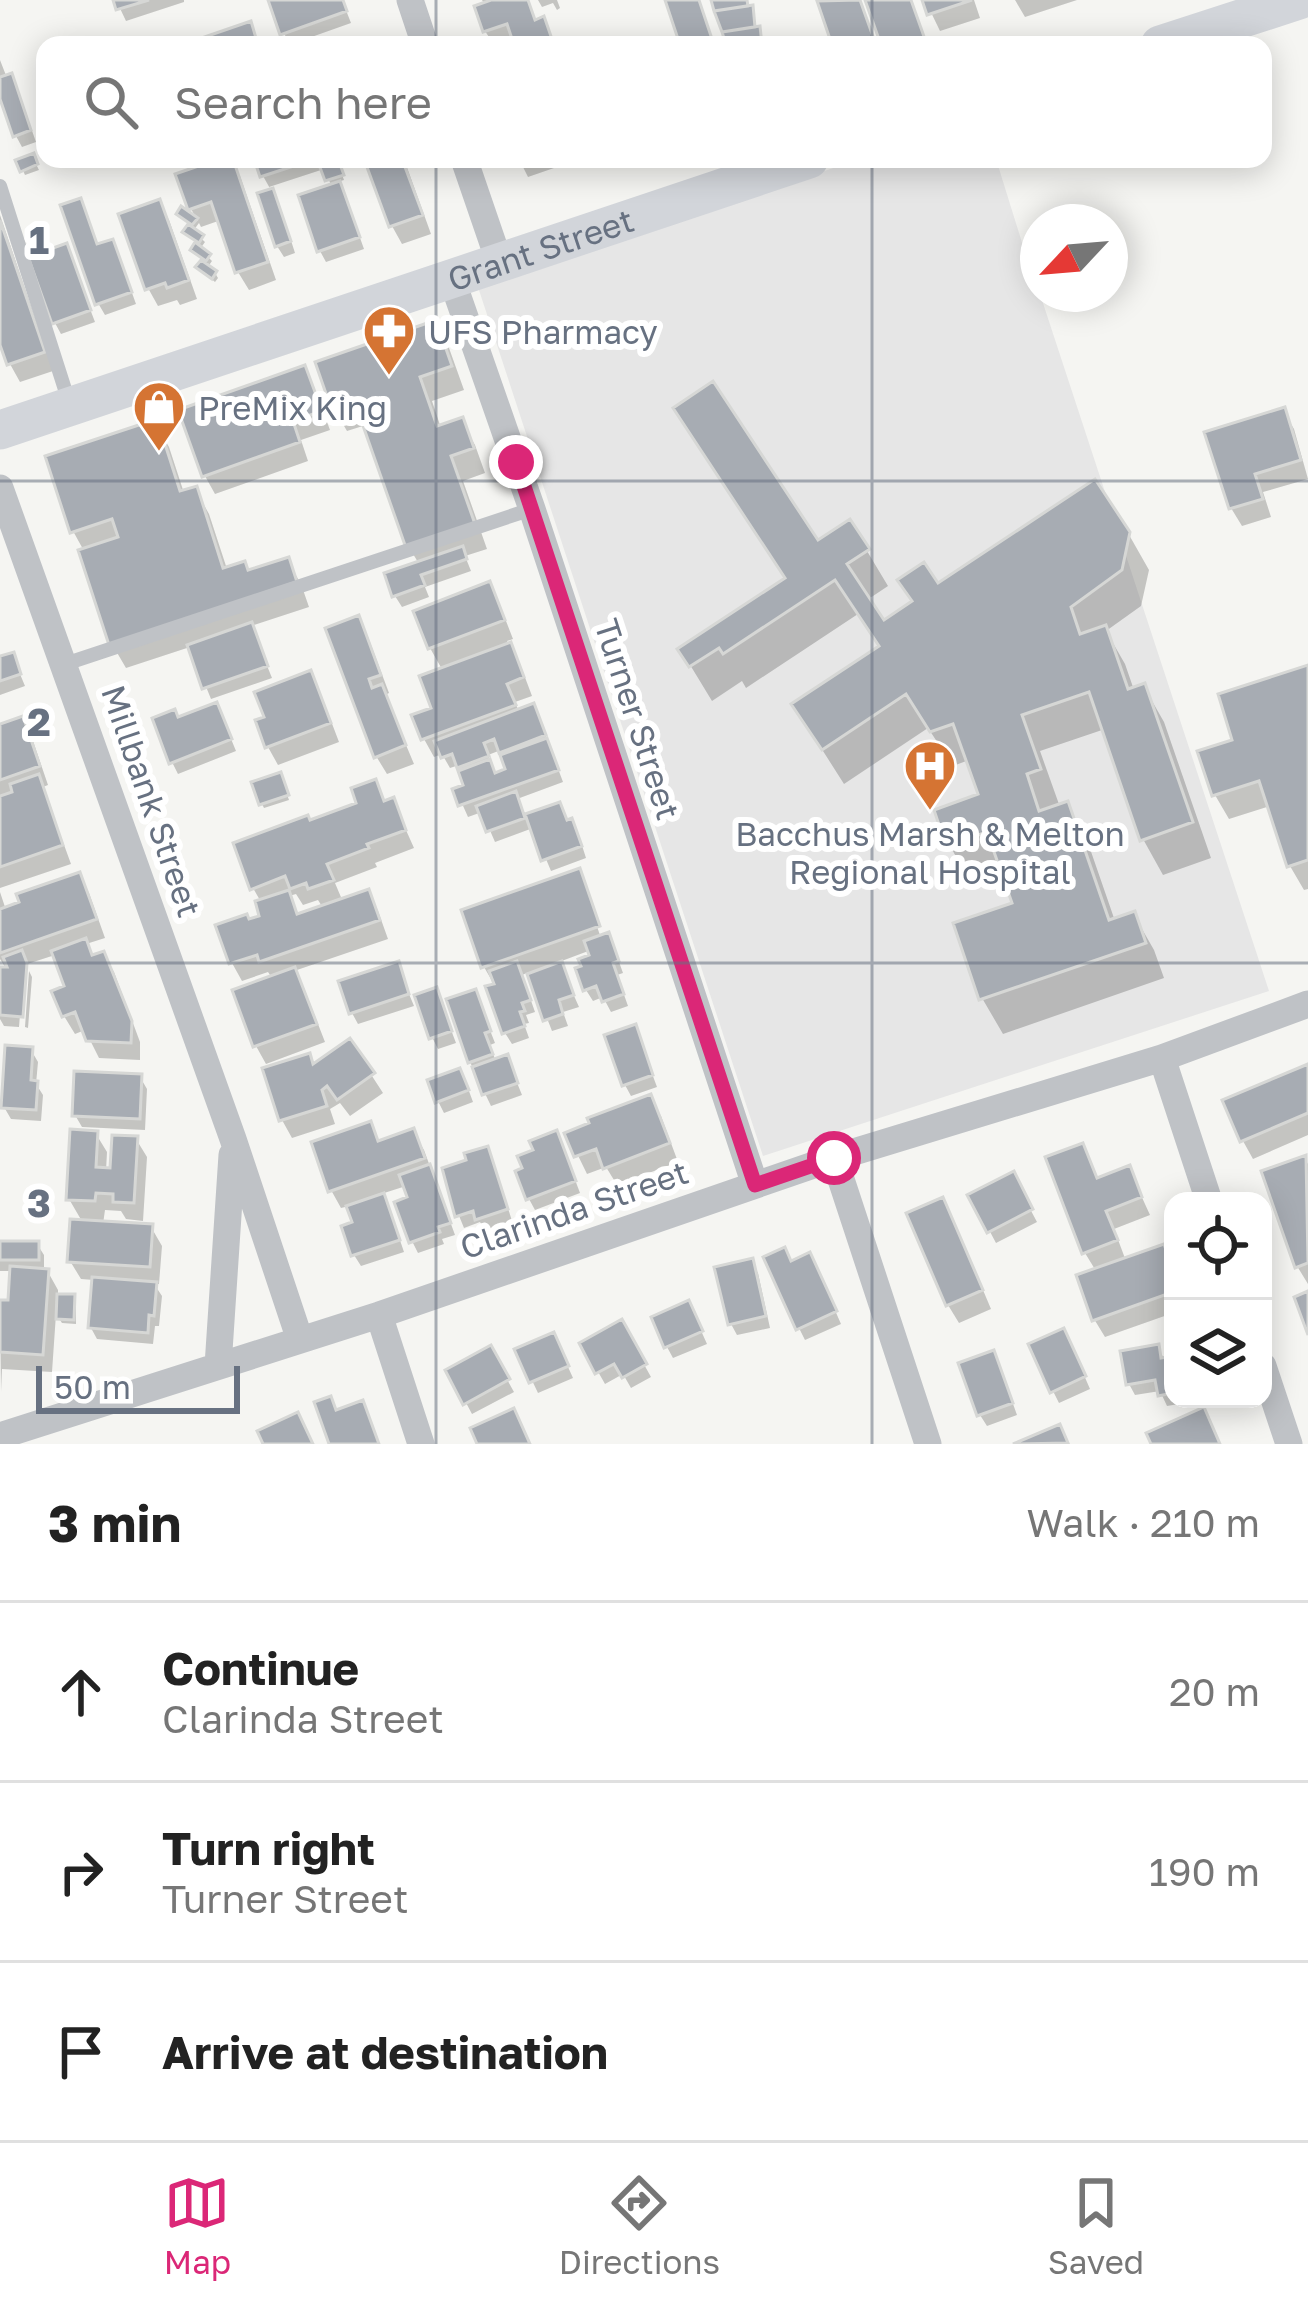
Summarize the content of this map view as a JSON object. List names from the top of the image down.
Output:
{
  "streets": {
    "main road": ["Grant Street"],
    "street": ["Turner Street", "Millbank Street", "Clarinda Street"]
  },
  "crossings": [
    ["Grant Street", "Turner Street"],
    ["Turner Street", "Clarinda Street"],
    ["Millbank Street", "Clarinda Street"]
  ],
  "places": {
    "pharmacy": ["UFS Pharmacy"],
    "shop": ["PreMix King"],
    "hospital": ["Bacchus Marsh & Melton Regional Hospital"]
  },
  "scale_bar": "50 m",
  "north": "bottom left",
  "page": {
    "search": "Search here",
    "scale": "50 m",
    "heading": ["3 min", "Walk · 210 m"],
    "list": [
      ["Continue", "Clarinda Street", "20 m"],
      ["Turn right", "Turner Street", "190 m"],
      "Arrive at destination"
    ],
    "nav": ["Map", "Directions", "Saved"]
  },
  "grid": {
    "rows": ["1", "2", "3"]
  }
}
